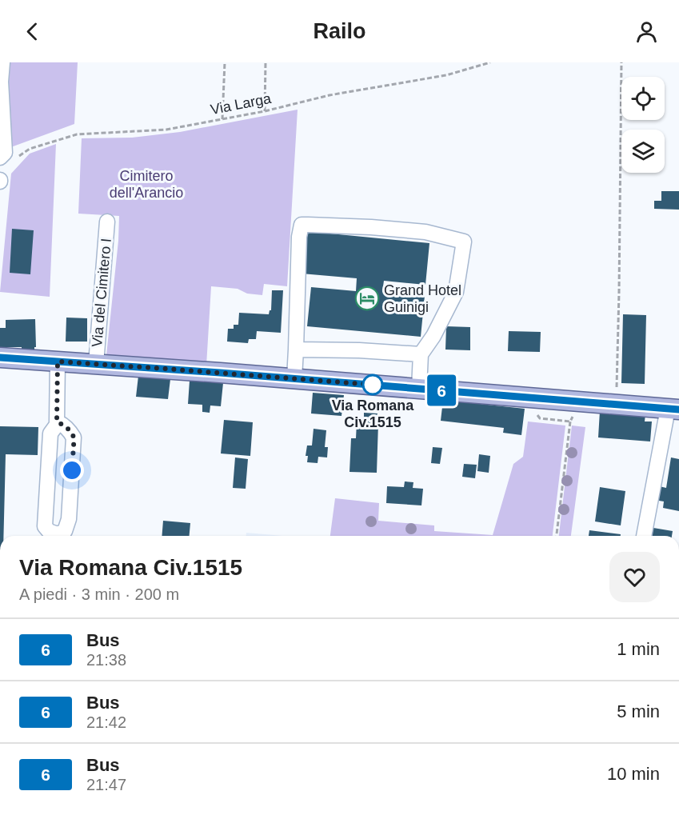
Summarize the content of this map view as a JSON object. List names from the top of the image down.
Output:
{
  "streets": {
    "street": ["Via del Cimitero I"],
    "path": ["Via Larga"]
  },
  "parks": ["Cimitero dell'Arancio"],
  "places": {
    "hotel": ["Grand Hotel Guinigi"],
    "other": ["Via Romana Civ.1515"]
  },
  "lines": ["bus line 6"],
  "page": {
    "header": "Railo",
    "on_map": "6",
    "heading": ["Via Romana Civ.1515", "A piedi · 3 min · 200 m"],
    "list": [
      {
        "mark": "6",
        "name": "Bus",
        "note": "21:38",
        "value": "1 min"
      },
      {
        "mark": "6",
        "name": "Bus",
        "note": "21:42",
        "value": "5 min"
      },
      {
        "mark": "6",
        "name": "Bus",
        "note": "21:47",
        "value": "10 min"
      }
    ]
  }
}
